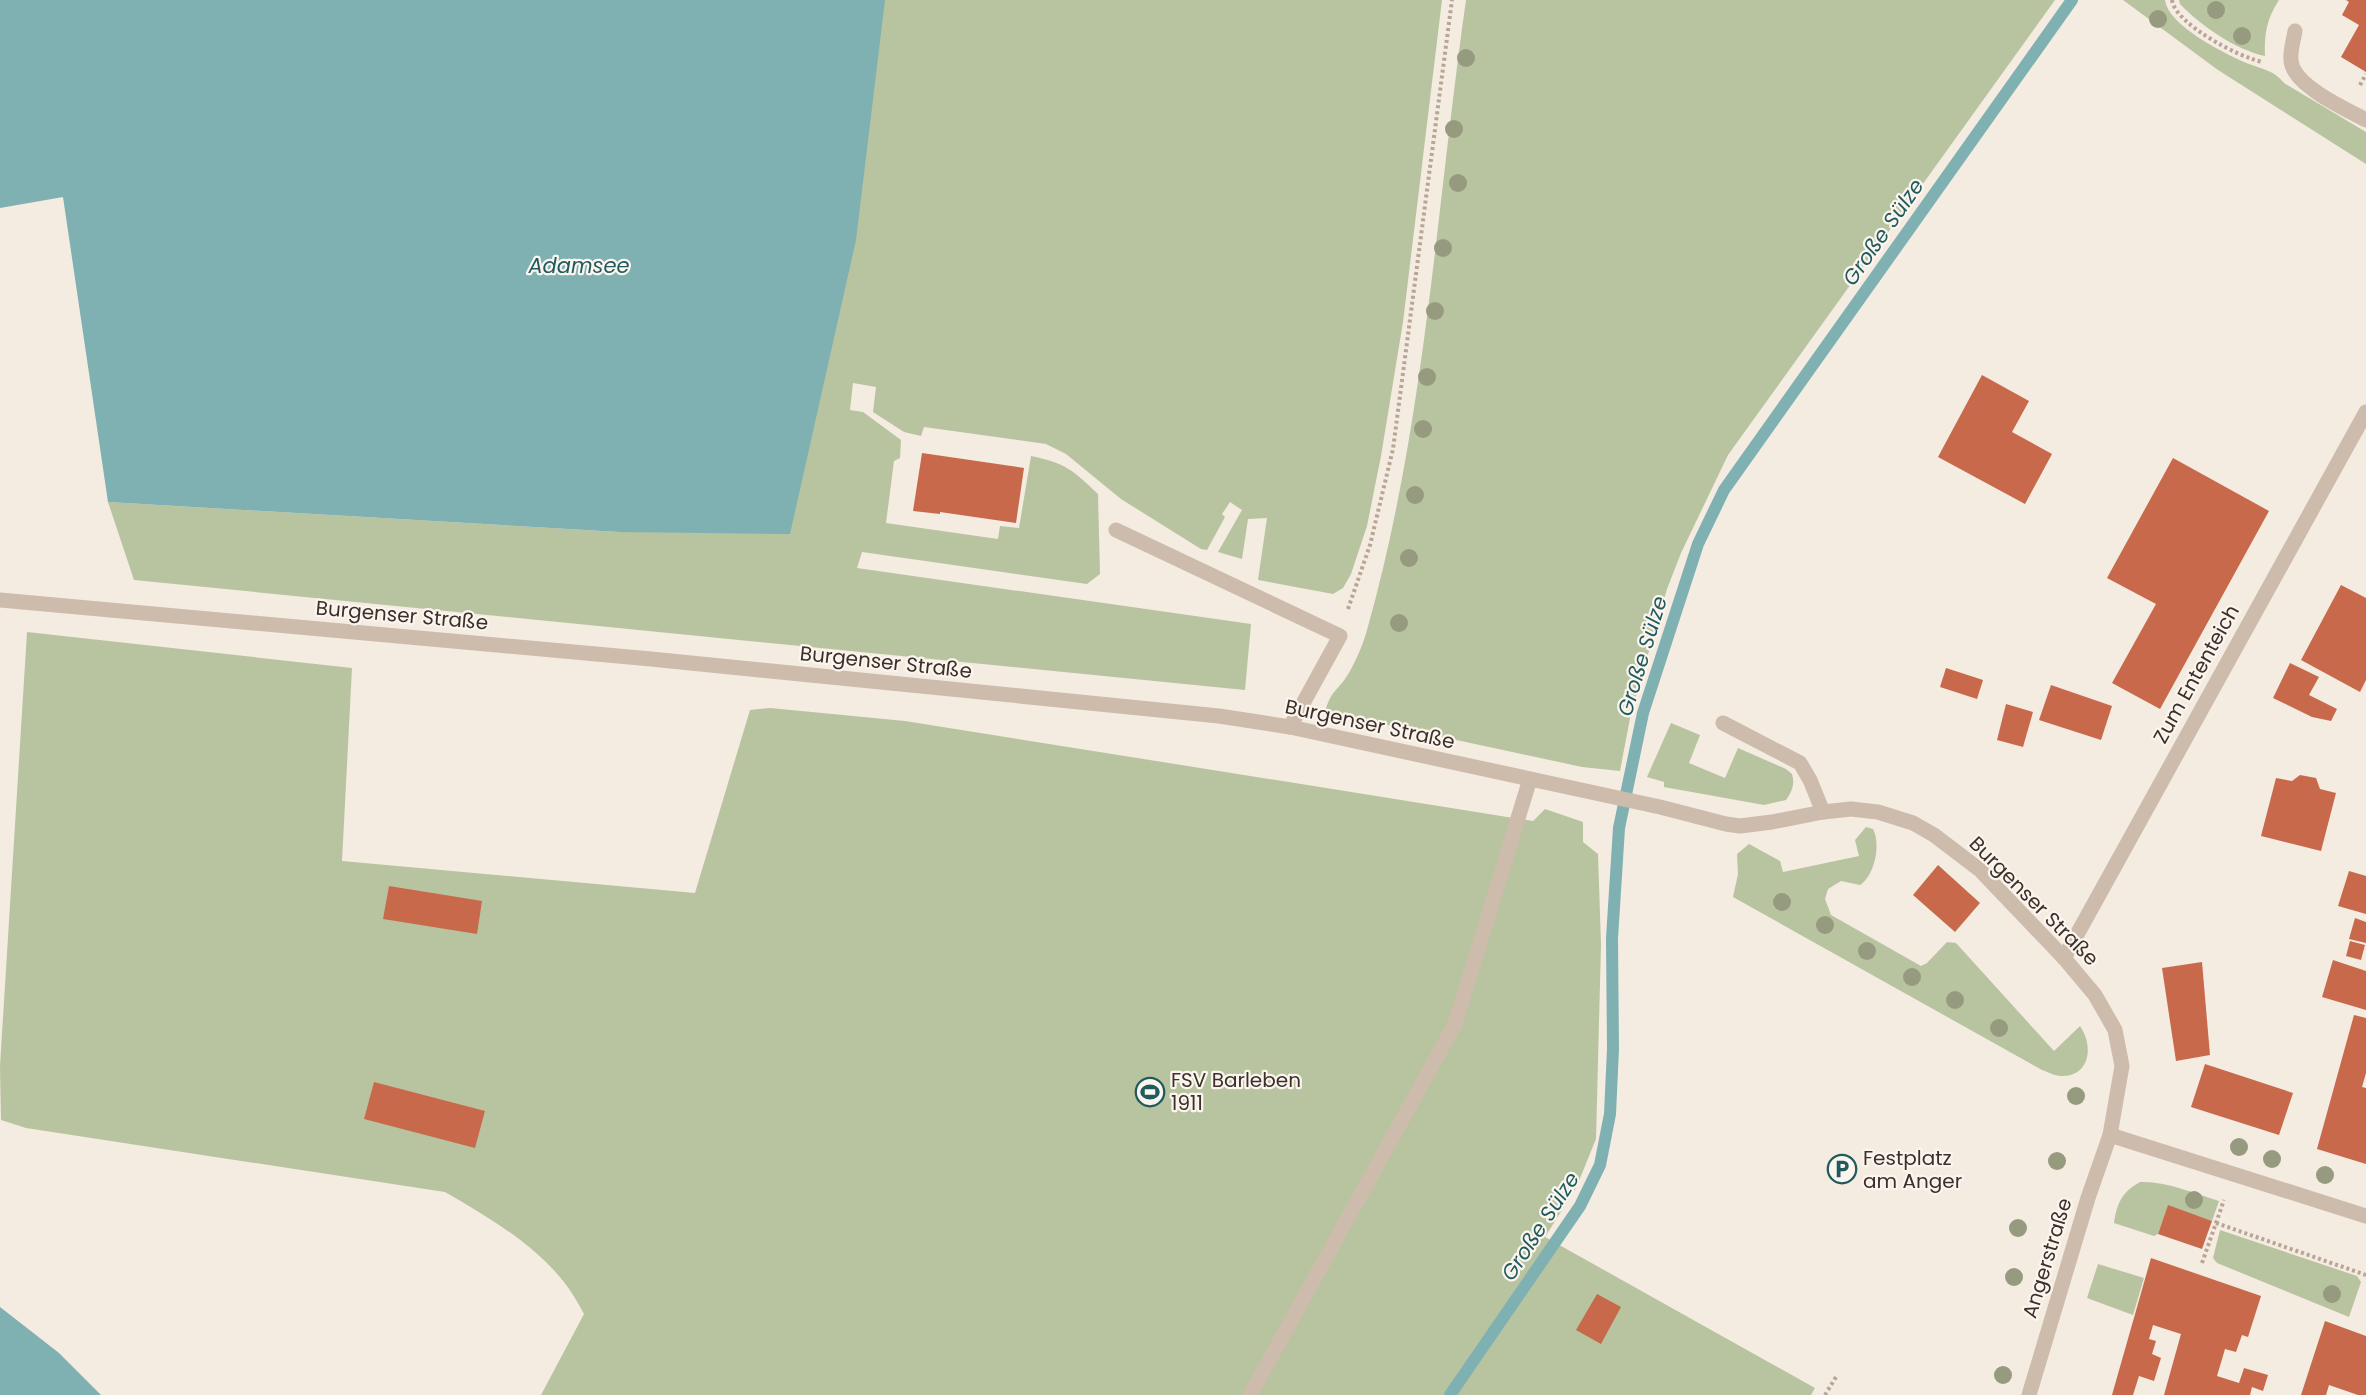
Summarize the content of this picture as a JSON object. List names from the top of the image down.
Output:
{
  "streets": {
    "street": ["Burgenser Straße", "Zum Ententeich", "Angerstraße"]
  },
  "crossings": [
    ["Burgenser Straße", "Zum Ententeich"],
    ["Burgenser Straße", "Angerstraße"]
  ],
  "water": ["Große Sülze", "Adamsee"],
  "places": {
    "sports": ["FSV Barleben 1911"],
    "parking": ["Festplatz am Anger"]
  }
}
